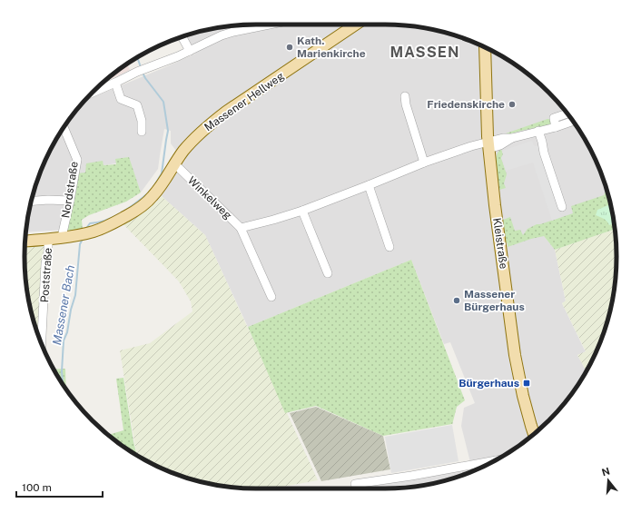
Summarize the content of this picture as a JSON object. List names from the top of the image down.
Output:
{
  "streets": {
    "main road": ["Massener Hellweg", "Kleistraße"],
    "street": ["Nordstraße", "Winkelweg", "Poststraße"]
  },
  "crossings": [
    ["Massener Hellweg", "Nordstraße"],
    ["Massener Hellweg", "Poststraße"],
    ["Winkelweg", "Kleistraße"]
  ],
  "districts": ["MASSEN"],
  "water": ["Massener Bach"],
  "places": {
    "other": ["Kath. Marienkirche", "Friedenskirche", "Massener Bürgerhaus"],
    "transit": ["Bürgerhaus"]
  },
  "scale_bar": "100 m",
  "north": "top"
}
